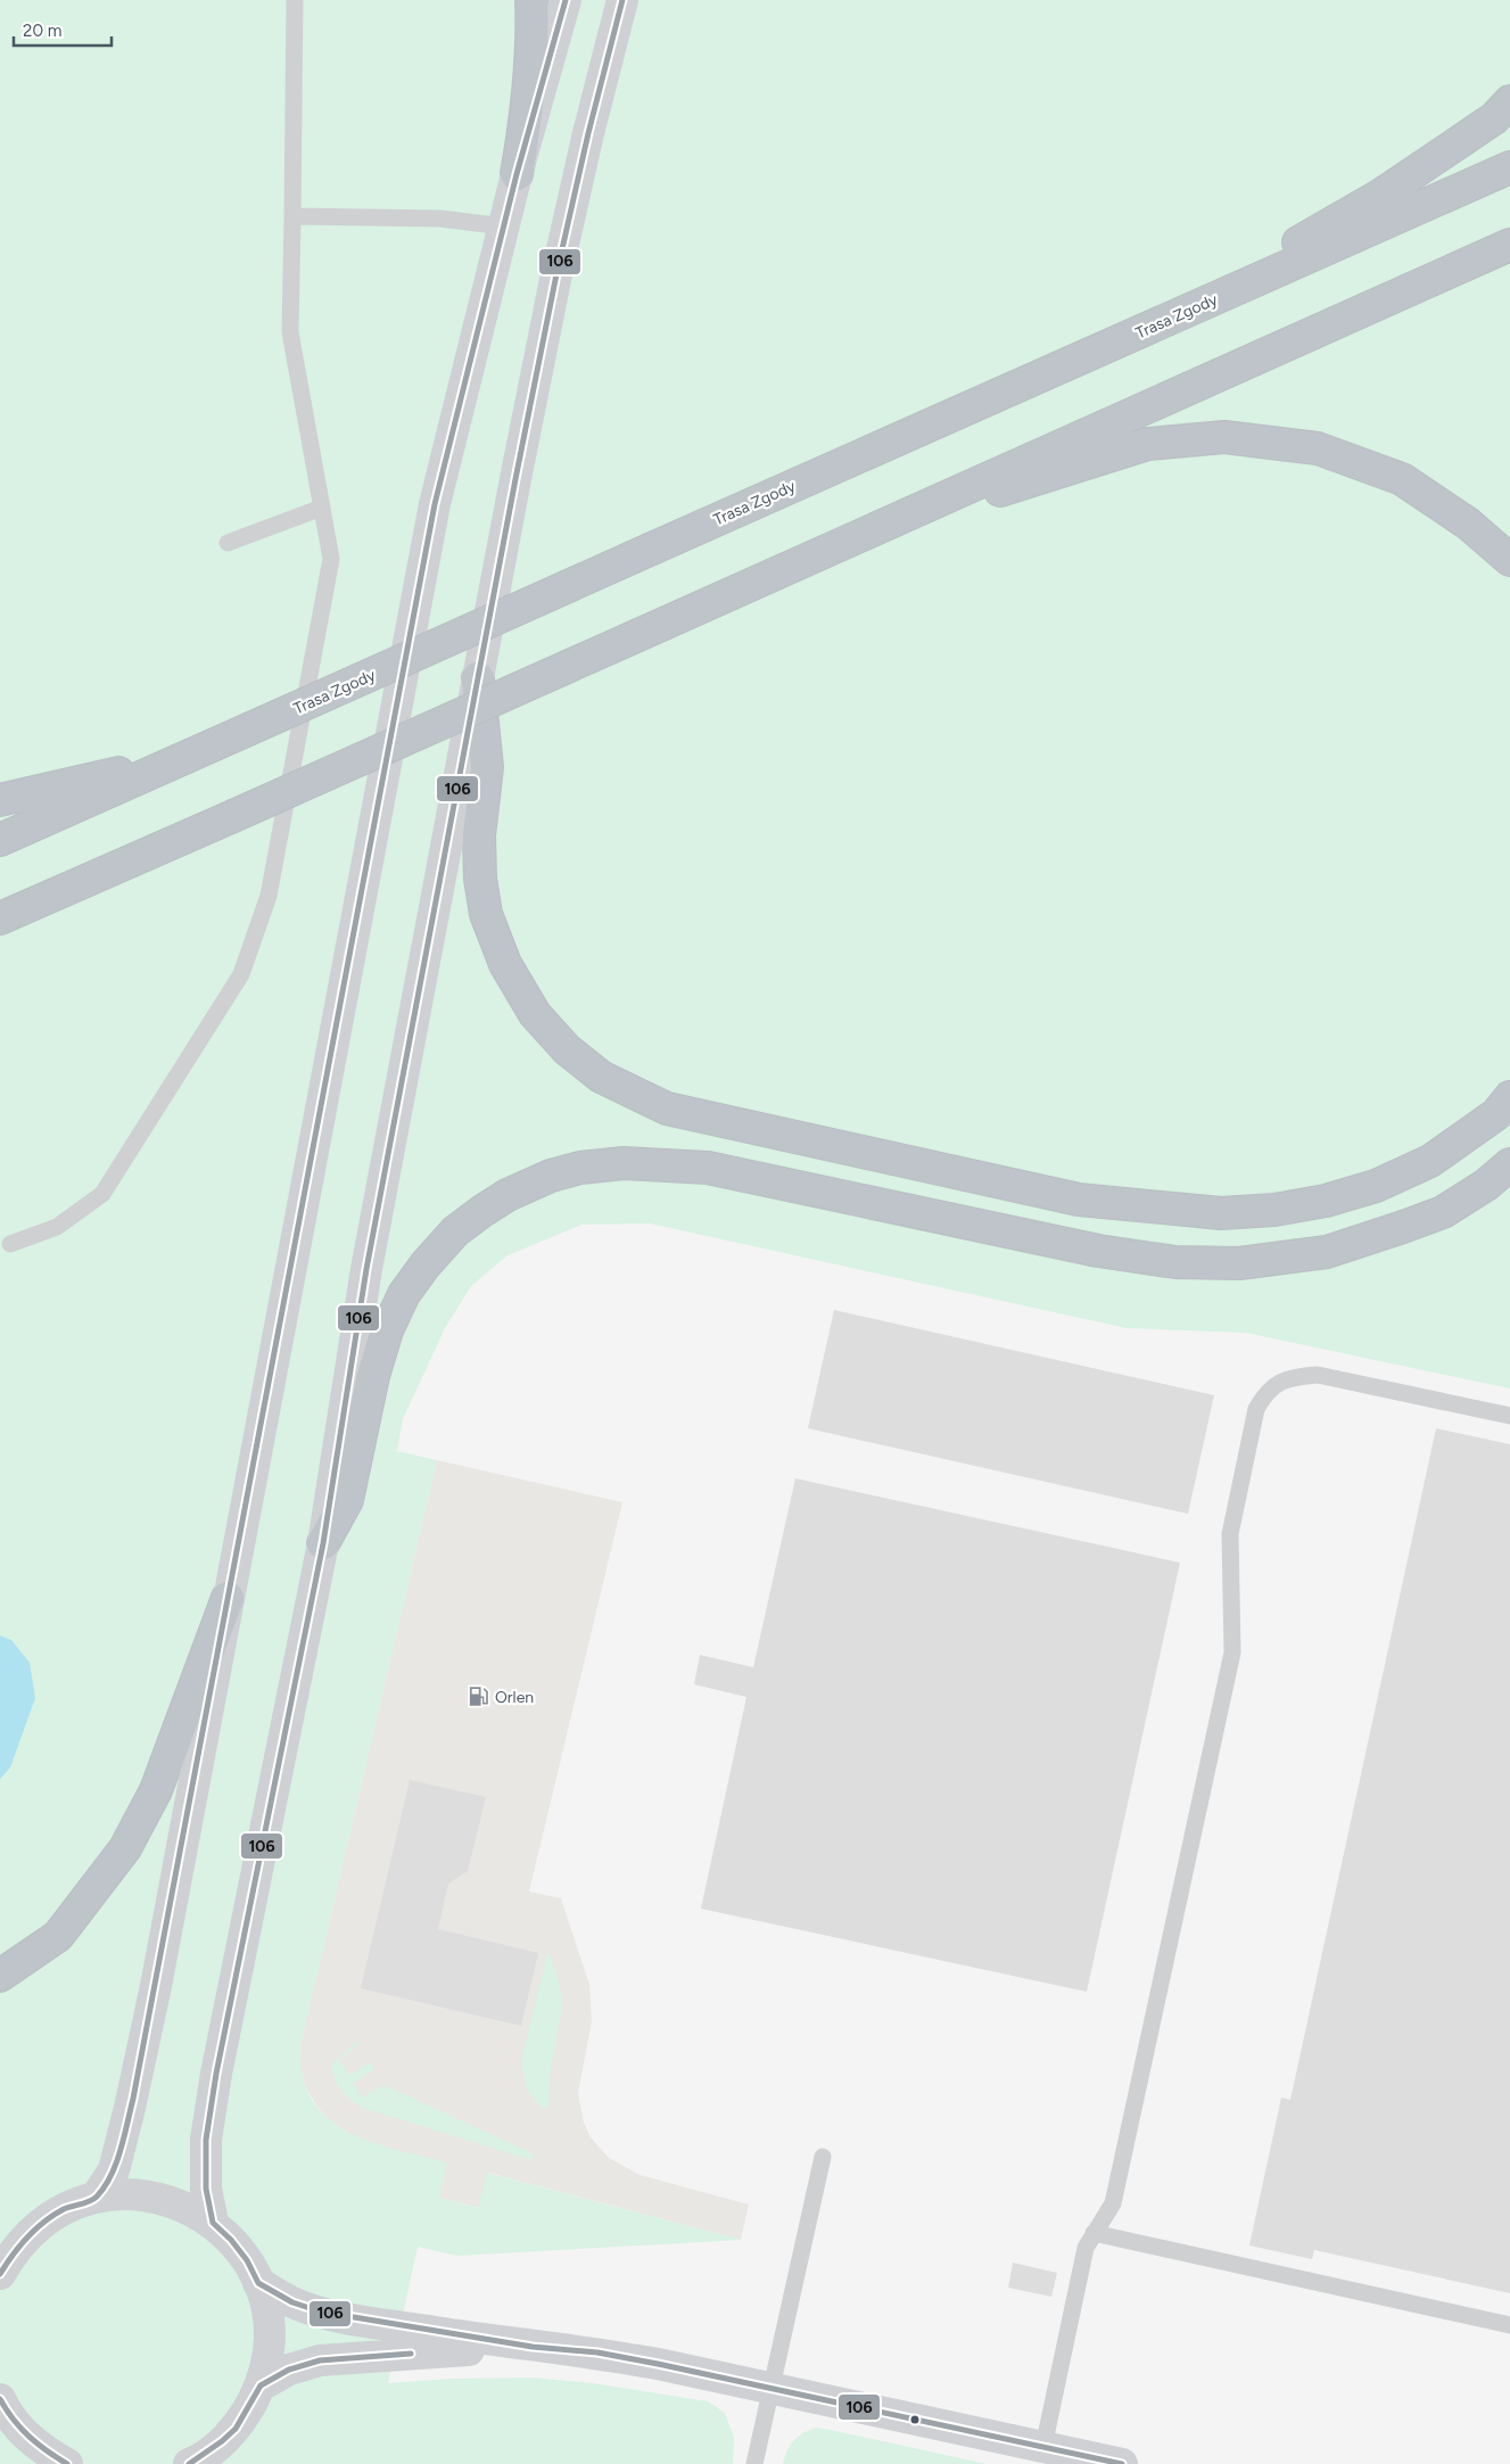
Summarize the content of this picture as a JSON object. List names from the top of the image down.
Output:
{
  "streets": {
    "highway": ["Trasa Zgody"]
  },
  "places": {
    "fuel station": ["Orlen"]
  },
  "lines": ["transit line 106"],
  "scale_bar": "20 m"
}
